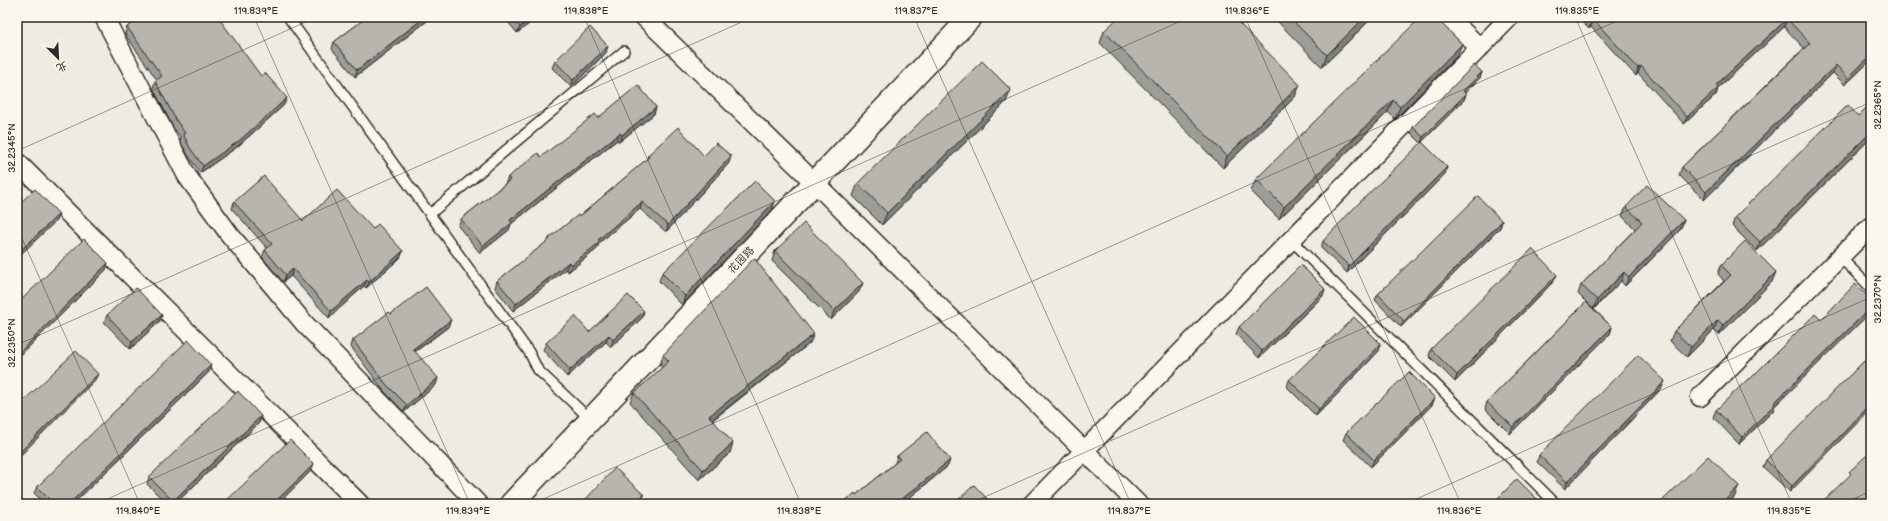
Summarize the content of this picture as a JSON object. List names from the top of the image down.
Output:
{
  "streets": {
    "street": ["花园路"]
  },
  "north": "bottom right",
  "coordinates": [
    "119.839°E",
    "119.838°E",
    "119.837°E",
    "119.836°E",
    "119.835°E",
    "32.2365°N",
    "32.2345°N",
    "32.2370°N",
    "32.2350°N",
    "119.840°E"
  ]
}
